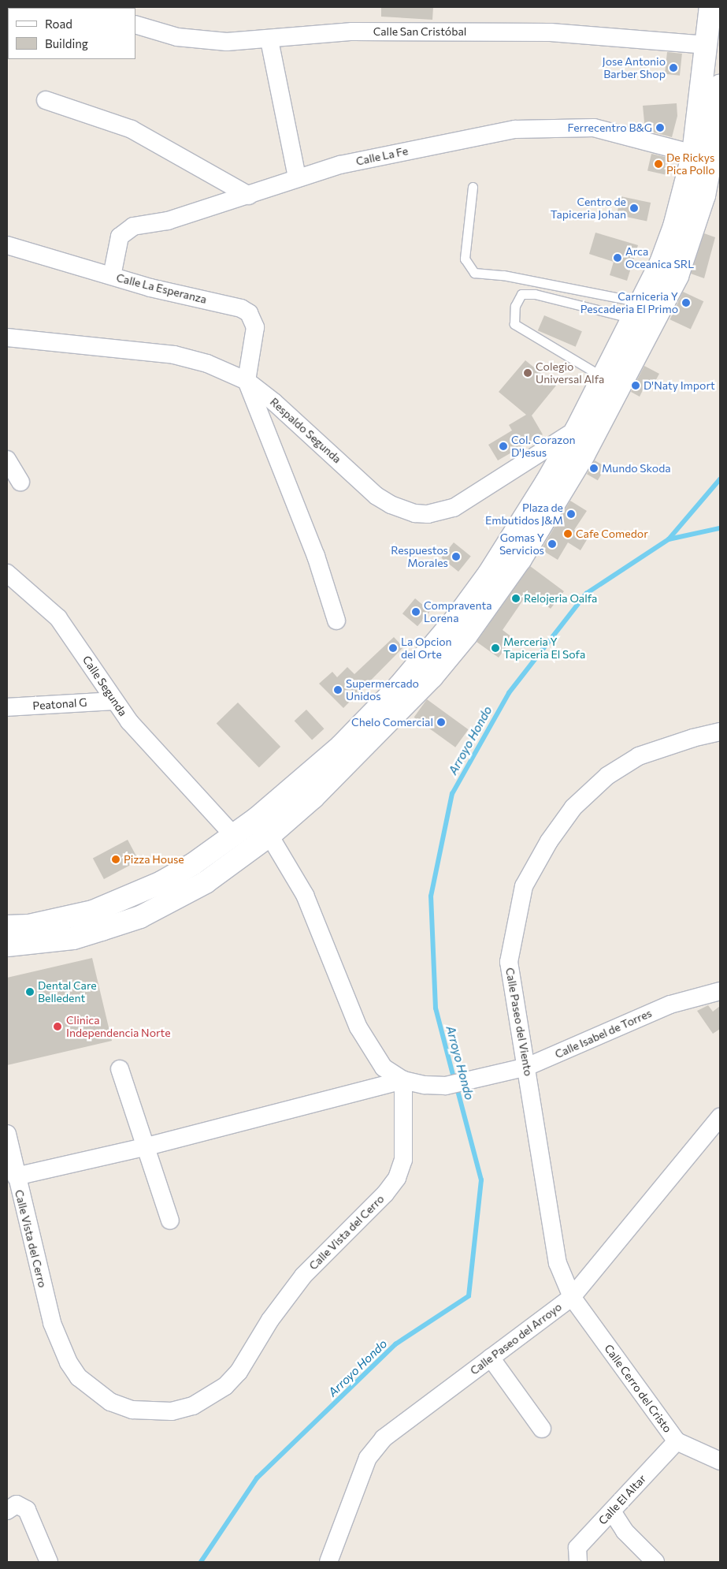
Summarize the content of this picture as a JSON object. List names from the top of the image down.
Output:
{
  "streets": {
    "street": [
      "Calle San Cristóbal",
      "Calle La Fe",
      "Calle La Esperanza",
      "Respaldo Segunda",
      "Calle Segunda",
      "Peatonal G",
      "Calle Paseo del Viento",
      "Calle Isabel de Torres",
      "Calle Vista del Cerro",
      "Calle Paseo del Arroyo",
      "Calle Cerro del Cristo",
      "Calle El Altar"
    ]
  },
  "crossings": [
    ["Calle La Fe", "Calle La Esperanza"],
    ["Calle La Esperanza", "Respaldo Segunda"],
    ["Calle Segunda", "Peatonal G"],
    ["Calle Paseo del Viento", "Calle Isabel de Torres"],
    ["Calle Paseo del Viento", "Calle Paseo del Arroyo"],
    ["Calle Paseo del Viento", "Calle Cerro del Cristo"],
    ["Calle Isabel de Torres", "Calle Vista del Cerro"],
    ["Calle Paseo del Arroyo", "Calle Cerro del Cristo"],
    ["Calle Cerro del Cristo", "Calle El Altar"]
  ],
  "water": ["Arroyo Hondo"],
  "places": [
    "Jose Antonio Barber Shop",
    "Ferrecentro B&G",
    "De Rickys Pica Pollo",
    "Centro de Tapiceria Johan",
    "Arca Oceanica SRL",
    "Carniceria Y Pescaderia El Primo",
    "Colegio Universal Alfa",
    "D'Naty Import",
    "Col. Corazon D'Jesus",
    "Mundo Skoda",
    "Plaza de Embutidos J&M",
    "Cafe Comedor",
    "Gomas Y Servicios",
    "Respuestos Morales",
    "Relojeria Oalfa",
    "Compraventa Lorena",
    "La Opcion del Orte",
    "Merceria Y Tapiceria El Sofa",
    "Supermercado Unidos",
    "Chelo Comercial",
    "Pizza House",
    "Dental Care Belledent",
    "Clinica Independencia Norte"
  ],
  "legend": ["Road", "Building"]
}
